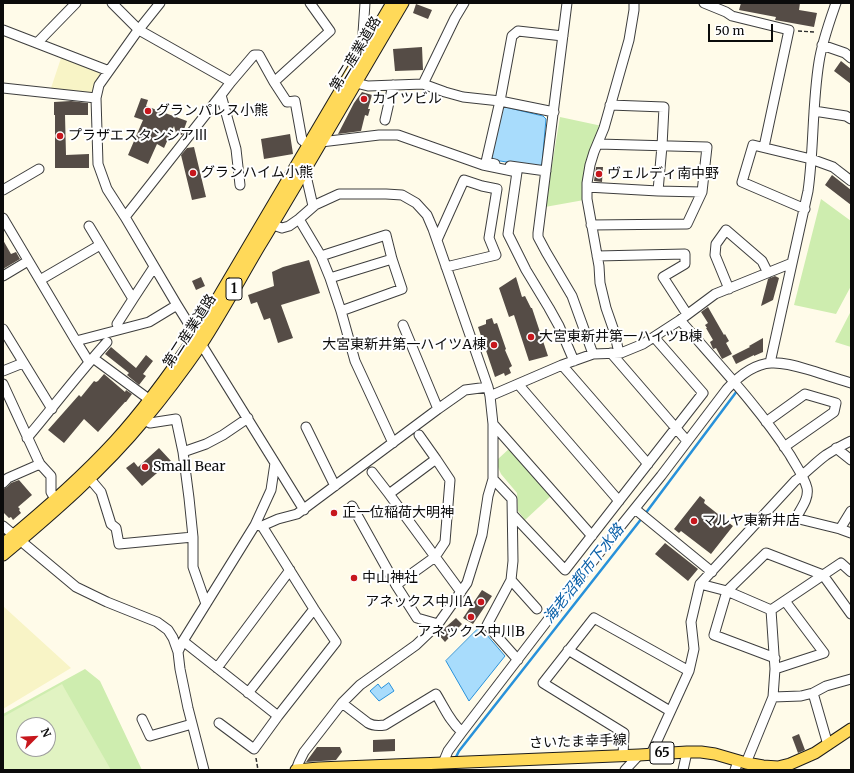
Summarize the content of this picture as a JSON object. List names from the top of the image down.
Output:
{
  "streets": {
    "main road": [
      "第二産業道路",
      "1",
      "さいたま幸手線",
      "65"
    ]
  },
  "water": ["海老沼都市下水路"],
  "places": [
    "カイツビル",
    "グランパレス小熊",
    "プラザエスタンシアⅢ",
    "グランハイム小熊",
    "ヴェルディ南中野",
    "大宮東新井第一ハイツB棟",
    "大宮東新井第一ハイツA棟",
    "Small Bear",
    "正一位稲荷大明神",
    "マルヤ東新井店",
    "中山神社",
    "アネックス中川A",
    "アネックス中川B"
  ],
  "scale_bar": "50 m",
  "north": "top right"
}
